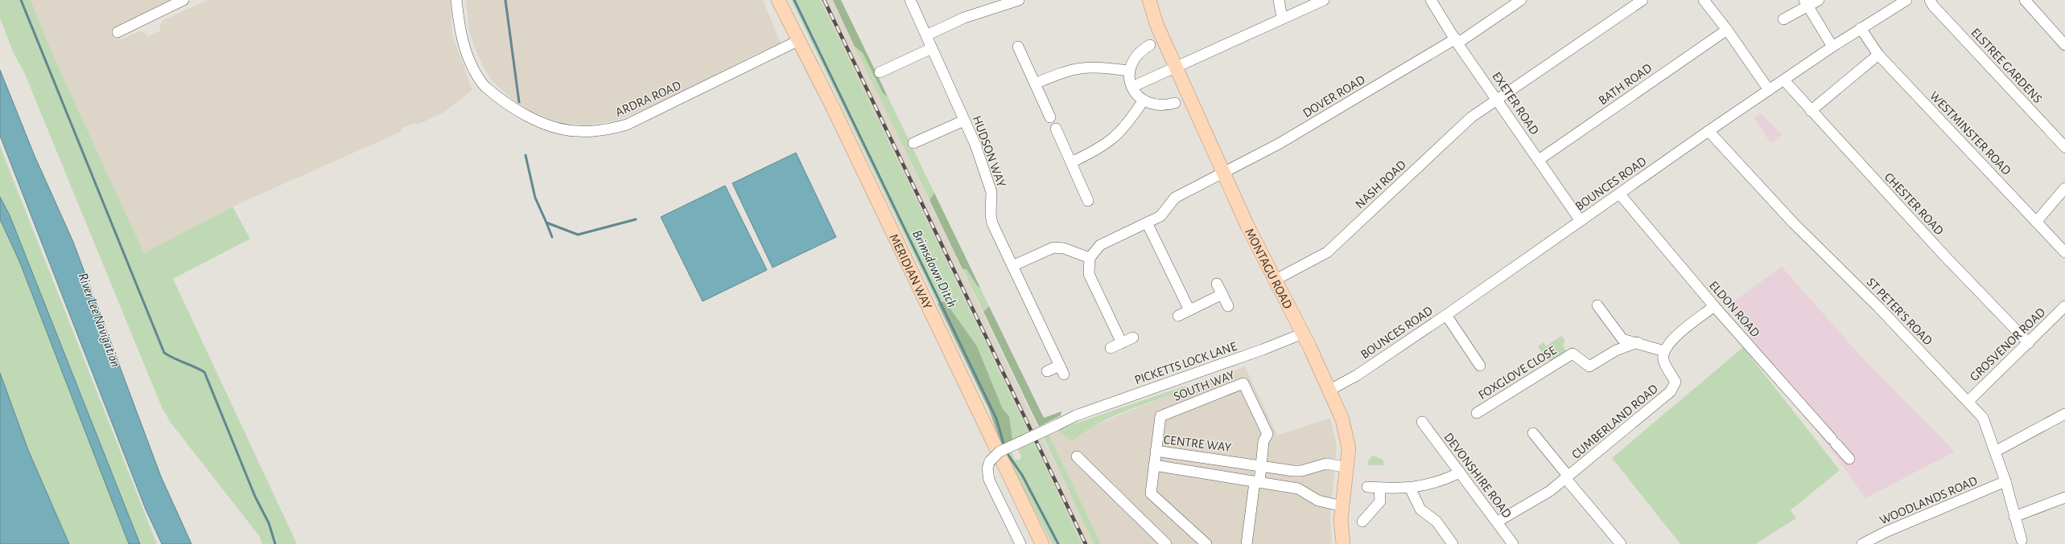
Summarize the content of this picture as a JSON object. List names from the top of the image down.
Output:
{
  "streets": {
    "main road": ["MONTAGU ROAD", "MERIDIAN WAY"],
    "street": [
      "ELSTREE GARDENS",
      "BATH ROAD",
      "DOVER ROAD",
      "ARDRA ROAD",
      "EXETER ROAD",
      "WESTMINSTER ROAD",
      "HUDSON WAY",
      "BOUNCES ROAD",
      "NASH ROAD",
      "CHESTER ROAD",
      "ELDON ROAD",
      "ST PETER'S ROAD",
      "GROSVENOR ROAD",
      "PICKETTS LOCK LANE",
      "FOXGLOVE CLOSE",
      "SOUTH WAY",
      "CUMBERLAND ROAD",
      "CENTRE WAY",
      "DEVONSHIRE ROAD",
      "WOODLANDS ROAD"
    ]
  },
  "crossings": [
    ["BATH ROAD", "EXETER ROAD"],
    ["DOVER ROAD", "EXETER ROAD"],
    ["DOVER ROAD", "MONTAGU ROAD"],
    ["ARDRA ROAD", "MERIDIAN WAY"],
    ["EXETER ROAD", "BOUNCES ROAD"],
    ["EXETER ROAD", "NASH ROAD"],
    ["WESTMINSTER ROAD", "BOUNCES ROAD"],
    ["BOUNCES ROAD", "CHESTER ROAD"],
    ["BOUNCES ROAD", "MONTAGU ROAD"],
    ["BOUNCES ROAD", "ELDON ROAD"],
    ["BOUNCES ROAD", "ST PETER'S ROAD"],
    ["NASH ROAD", "MONTAGU ROAD"],
    ["CHESTER ROAD", "GROSVENOR ROAD"],
    ["MONTAGU ROAD", "PICKETTS LOCK LANE"],
    ["MONTAGU ROAD", "CENTRE WAY"],
    ["ST PETER'S ROAD", "GROSVENOR ROAD"],
    ["ST PETER'S ROAD", "WOODLANDS ROAD"],
    ["SOUTH WAY", "CENTRE WAY"],
    ["CUMBERLAND ROAD", "DEVONSHIRE ROAD"]
  ],
  "water": ["Brimsdown Ditch", "River Lee Navigation"]
}
